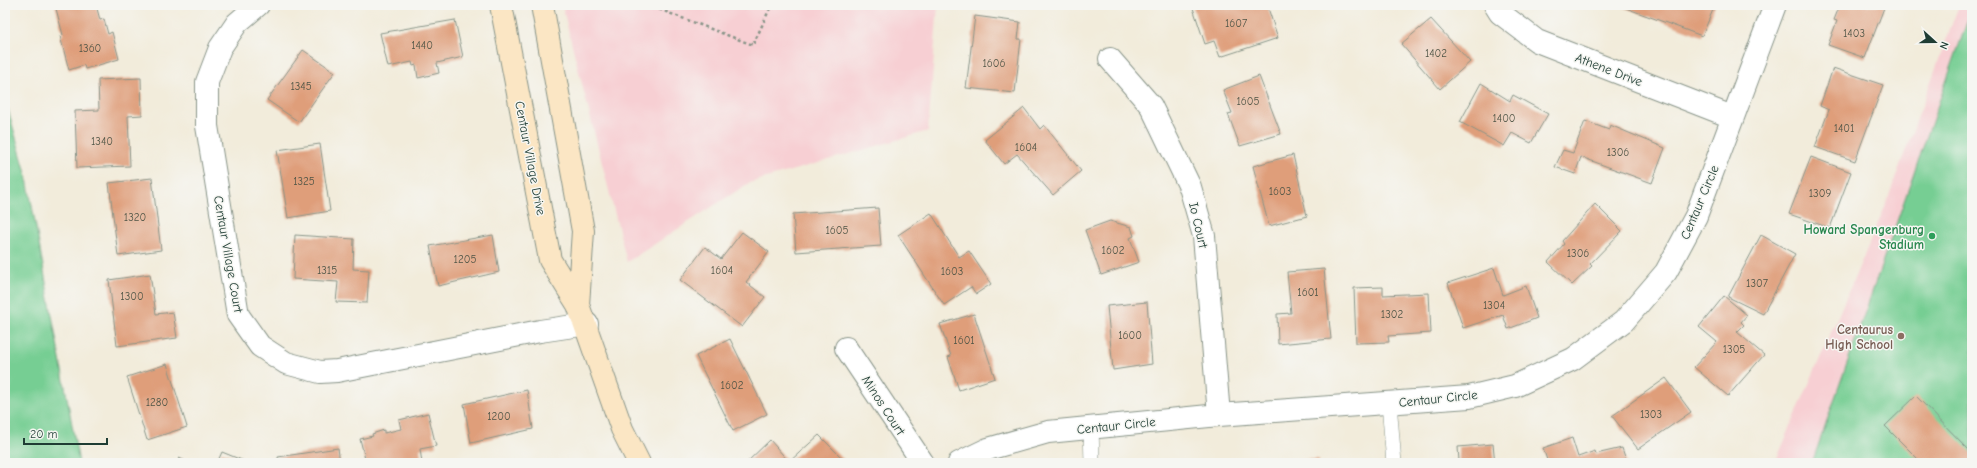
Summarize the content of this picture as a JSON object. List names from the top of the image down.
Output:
{
  "streets": {
    "street": [
      "Athene Drive",
      "Centaur Village Drive",
      "Centaur Circle",
      "Io Court",
      "Centaur Village Court",
      "Minos Court"
    ]
  },
  "crossings": [
    ["Athene Drive", "Centaur Circle"],
    ["Centaur Village Drive", "Centaur Village Court"],
    ["Centaur Circle", "Io Court"]
  ],
  "places": ["Howard Spangenburg Stadium", "Centaurus High School"],
  "house_numbers": [
    "1607",
    "1403",
    "1440",
    "1360",
    "1402",
    "1606",
    "1345",
    "1605",
    "1400",
    "1401",
    "1340",
    "1604",
    "1306",
    "1325",
    "1603",
    "1309",
    "1320",
    "1605",
    "1602",
    "1306",
    "1205",
    "1315",
    "1604",
    "1603",
    "1307",
    "1601",
    "1300",
    "1304",
    "1302",
    "1600",
    "1601",
    "1305",
    "1602",
    "1280",
    "1303",
    "1200"
  ],
  "scale_bar": "20 m",
  "north": "right"
}
